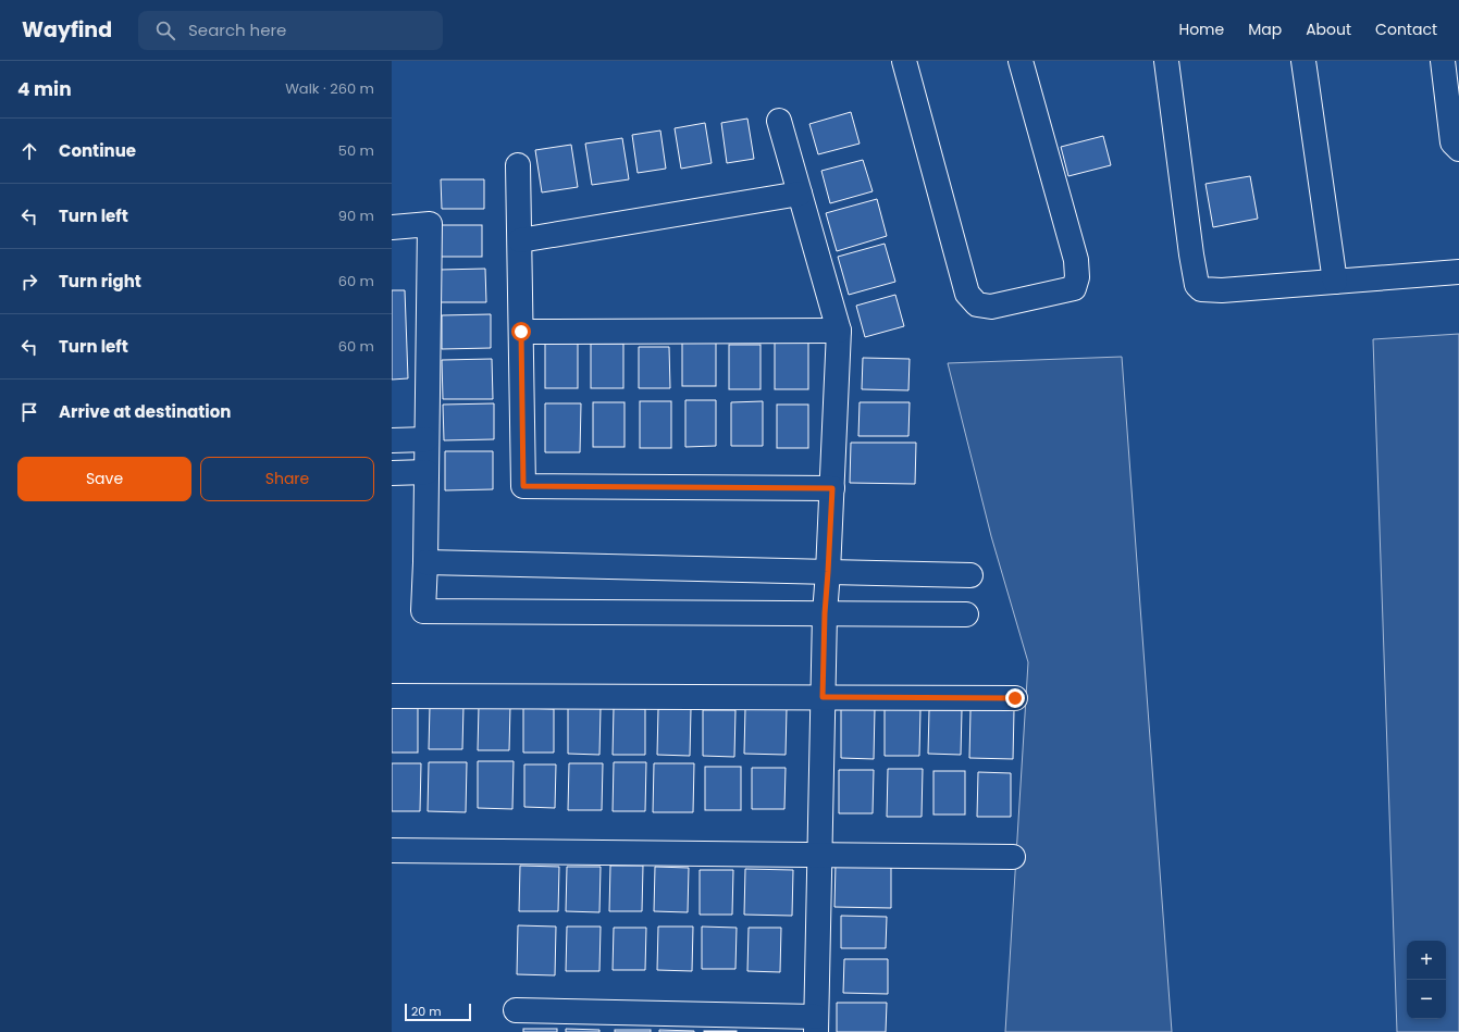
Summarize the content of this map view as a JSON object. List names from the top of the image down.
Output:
{
  "scale_bar": "20 m",
  "page": {
    "header": "Wayfind",
    "search": "Search here",
    "nav": [
      "Home",
      "Map",
      "About",
      "Contact"
    ],
    "heading": ["4 min", "Walk · 260 m"],
    "list": [
      ["Continue", "50 m"],
      ["Turn left", "90 m"],
      ["Turn right", "60 m"],
      ["Turn left", "60 m"],
      "Arrive at destination"
    ],
    "buttons": ["Save", "Share"],
    "map_buttons": ["+", "−"],
    "scale": "20 m"
  }
}
